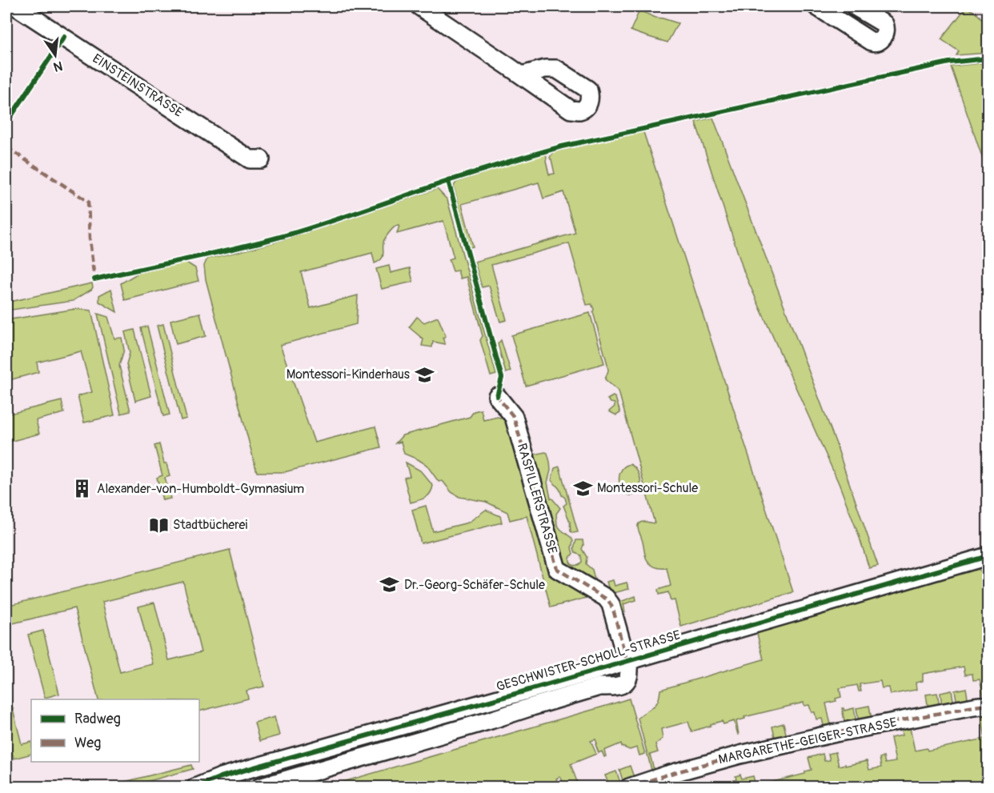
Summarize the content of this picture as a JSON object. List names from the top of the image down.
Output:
{
  "streets": {
    "street": [
      "EINSTEINSTRASSE",
      "RASPILLERSTRASSE",
      "GESCHWISTER-SCHOLL-STRASSE",
      "MARGARETHE-GEIGER-STRASSE"
    ]
  },
  "crossings": [
    ["RASPILLERSTRASSE", "GESCHWISTER-SCHOLL-STRASSE"]
  ],
  "places": {
    "school or university": ["Montessori-Kinderhaus", "Montessori-Schule", "Dr.-Georg-Schäfer-Schule"],
    "building": ["Alexander-von-Humboldt-Gymnasium"],
    "library": ["Stadtbücherei"]
  },
  "legend": ["Radweg", "Weg"],
  "north": "bottom"
}
